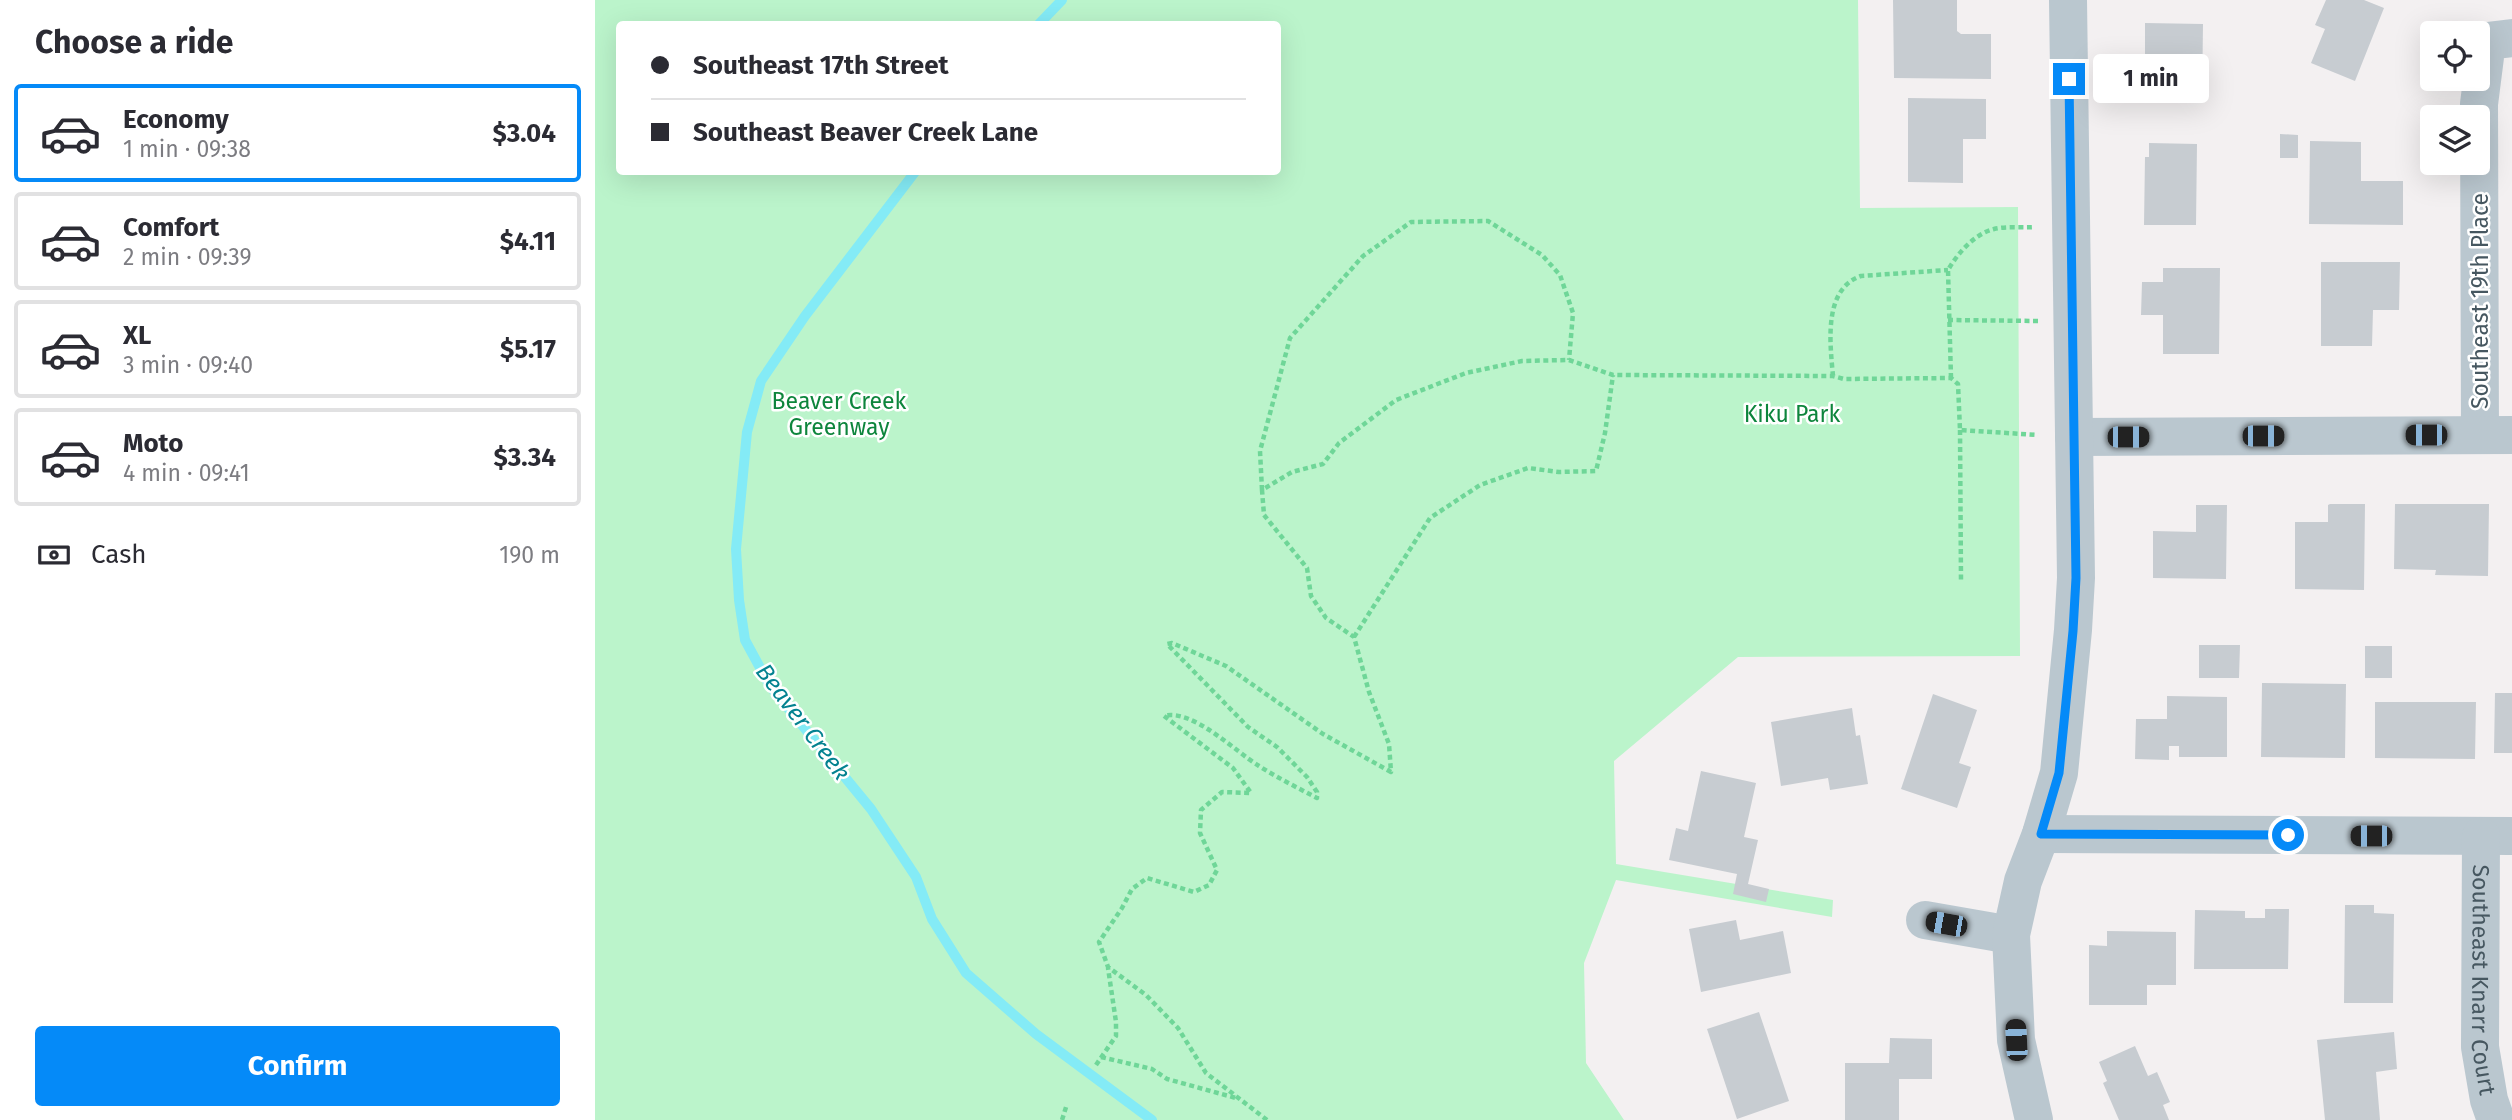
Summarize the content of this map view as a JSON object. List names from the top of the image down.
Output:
{
  "streets": {
    "street": ["Southeast 19th Place", "Southeast Knarr Court"]
  },
  "water": ["Beaver Creek"],
  "parks": ["Beaver Creek Greenway", "Kiku Park"],
  "page": {
    "heading": "Choose a ride",
    "banner": ["Southeast 17th Street", "Southeast Beaver Creek Lane"],
    "bubble": "1 min",
    "list": [
      {
        "name": "Economy",
        "note": "1 min · 09:38",
        "value": "$3.04"
      },
      {
        "name": "Comfort",
        "note": "2 min · 09:39",
        "value": "$4.11"
      },
      {
        "name": "XL",
        "note": "3 min · 09:40",
        "value": "$5.17"
      },
      {
        "name": "Moto",
        "note": "4 min · 09:41",
        "value": "$3.34"
      }
    ],
    "pay": ["Cash", "190 m"],
    "buttons": "Confirm"
  }
}
